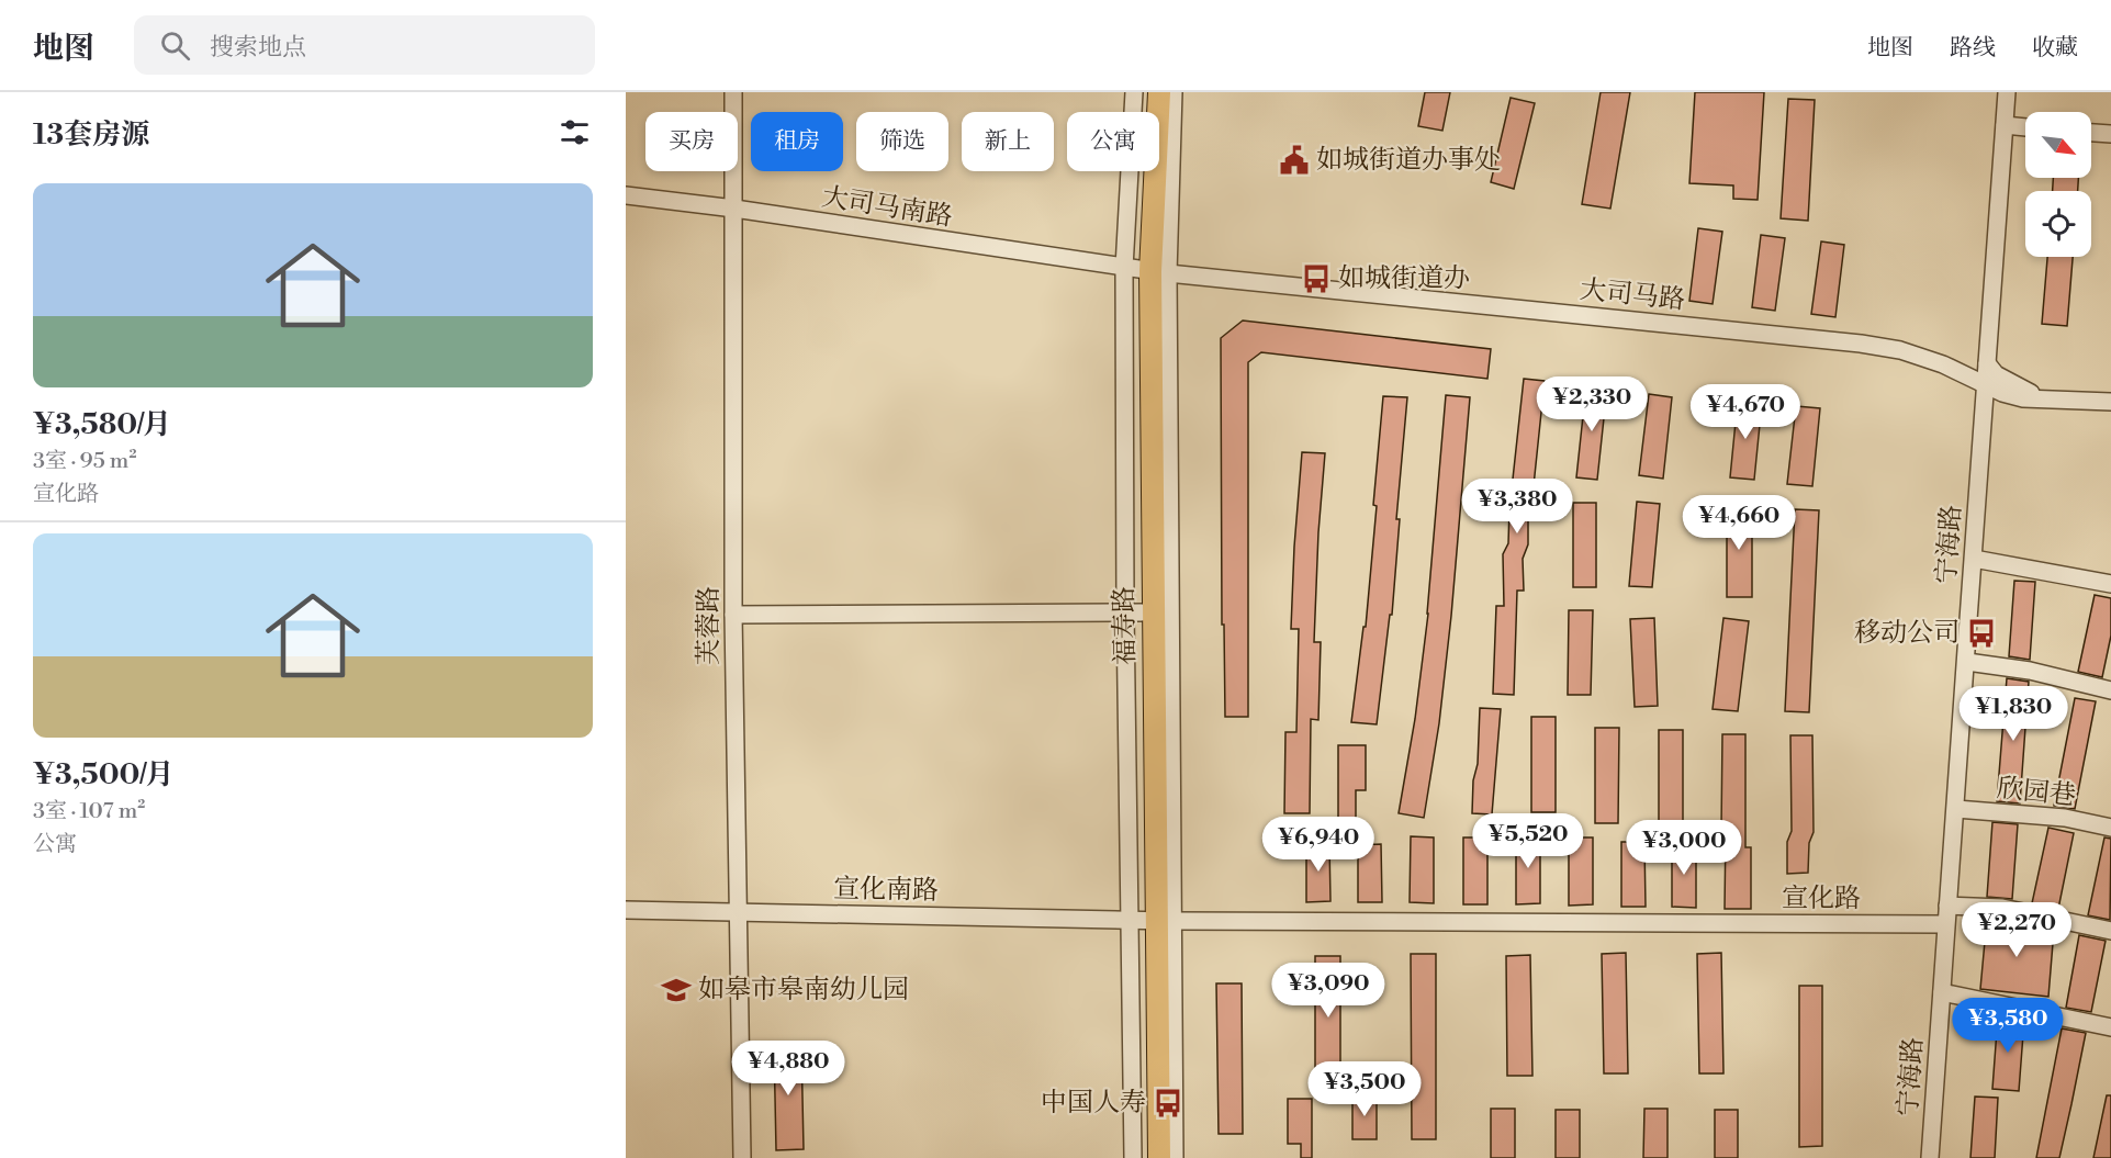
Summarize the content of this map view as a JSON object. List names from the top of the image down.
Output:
{
  "streets": {
    "main road": ["福寿路"],
    "street": [
      "大司马南路",
      "大司马路",
      "宁海路",
      "芙蓉路",
      "欣园巷",
      "宣化南路",
      "宣化路"
    ]
  },
  "crossings": [
    ["大司马南路", "大司马路"],
    ["大司马南路", "芙蓉路"],
    ["大司马南路", "福寿路"],
    ["大司马路", "宁海路"],
    ["大司马路", "福寿路"],
    ["宁海路", "欣园巷"],
    ["宁海路", "宣化路"],
    ["芙蓉路", "宣化南路"],
    ["福寿路", "宣化南路"],
    ["福寿路", "宣化路"],
    ["宣化南路", "宣化路"]
  ],
  "places": {
    "public building": ["如城街道办事处"],
    "bus stop": ["如城街道办", "移动公司", "中国人寿"],
    "school or university": ["如皋市皋南幼儿园"]
  },
  "north": "bottom right",
  "page": {
    "header": "地图",
    "search": "搜索地点",
    "nav": ["地图", "路线", "收藏"],
    "heading": "13套房源",
    "chip": [
      "买房",
      "租房",
      "筛选",
      "新上",
      "公寓"
    ],
    "list": [
      {
        "name": "¥3,580/月",
        "note": "3室 · 95 m² · 宣化路"
      },
      {
        "name": "¥3,500/月",
        "note": "3室 · 107 m² · 公寓"
      }
    ],
    "price": [
      "¥2,330",
      "¥4,670",
      "¥3,380",
      "¥4,660",
      "¥1,830",
      "¥5,520",
      "¥6,940",
      "¥3,000",
      "¥2,270",
      "¥3,090",
      "¥3,580",
      "¥4,880",
      "¥3,500"
    ]
  }
}
